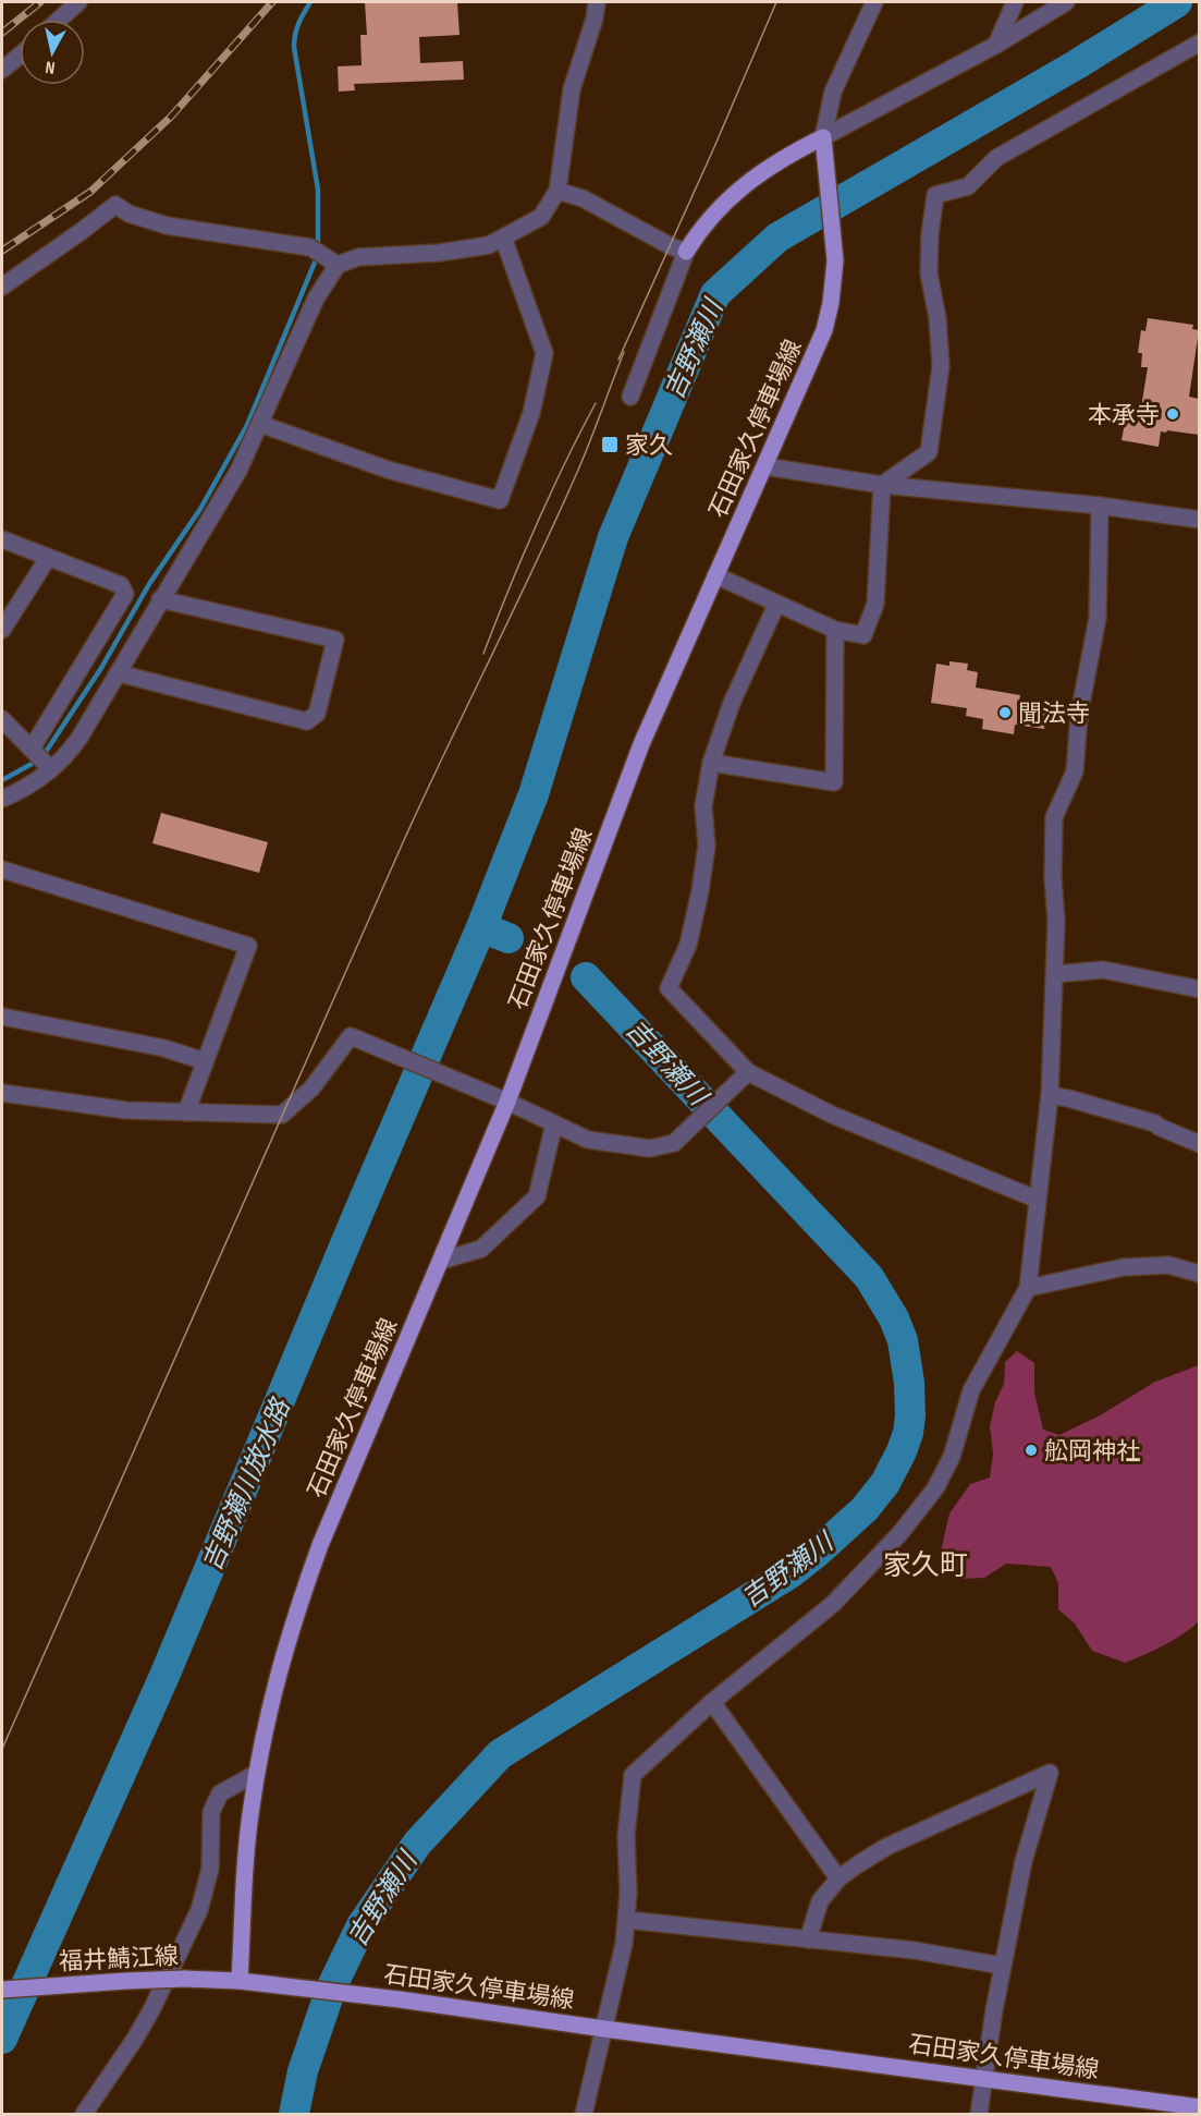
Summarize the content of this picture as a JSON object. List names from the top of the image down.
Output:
{
  "streets": {
    "main road": ["石田家久停車場線", "福井鯖江線"]
  },
  "crossings": [
    ["石田家久停車場線", "福井鯖江線"]
  ],
  "districts": ["家久町"],
  "water": ["吉野瀬川", "吉野瀬川放水路"],
  "places": {
    "other": ["本承寺", "聞法寺", "舩岡神社"],
    "transit": ["家久"]
  },
  "north": "bottom"
}
